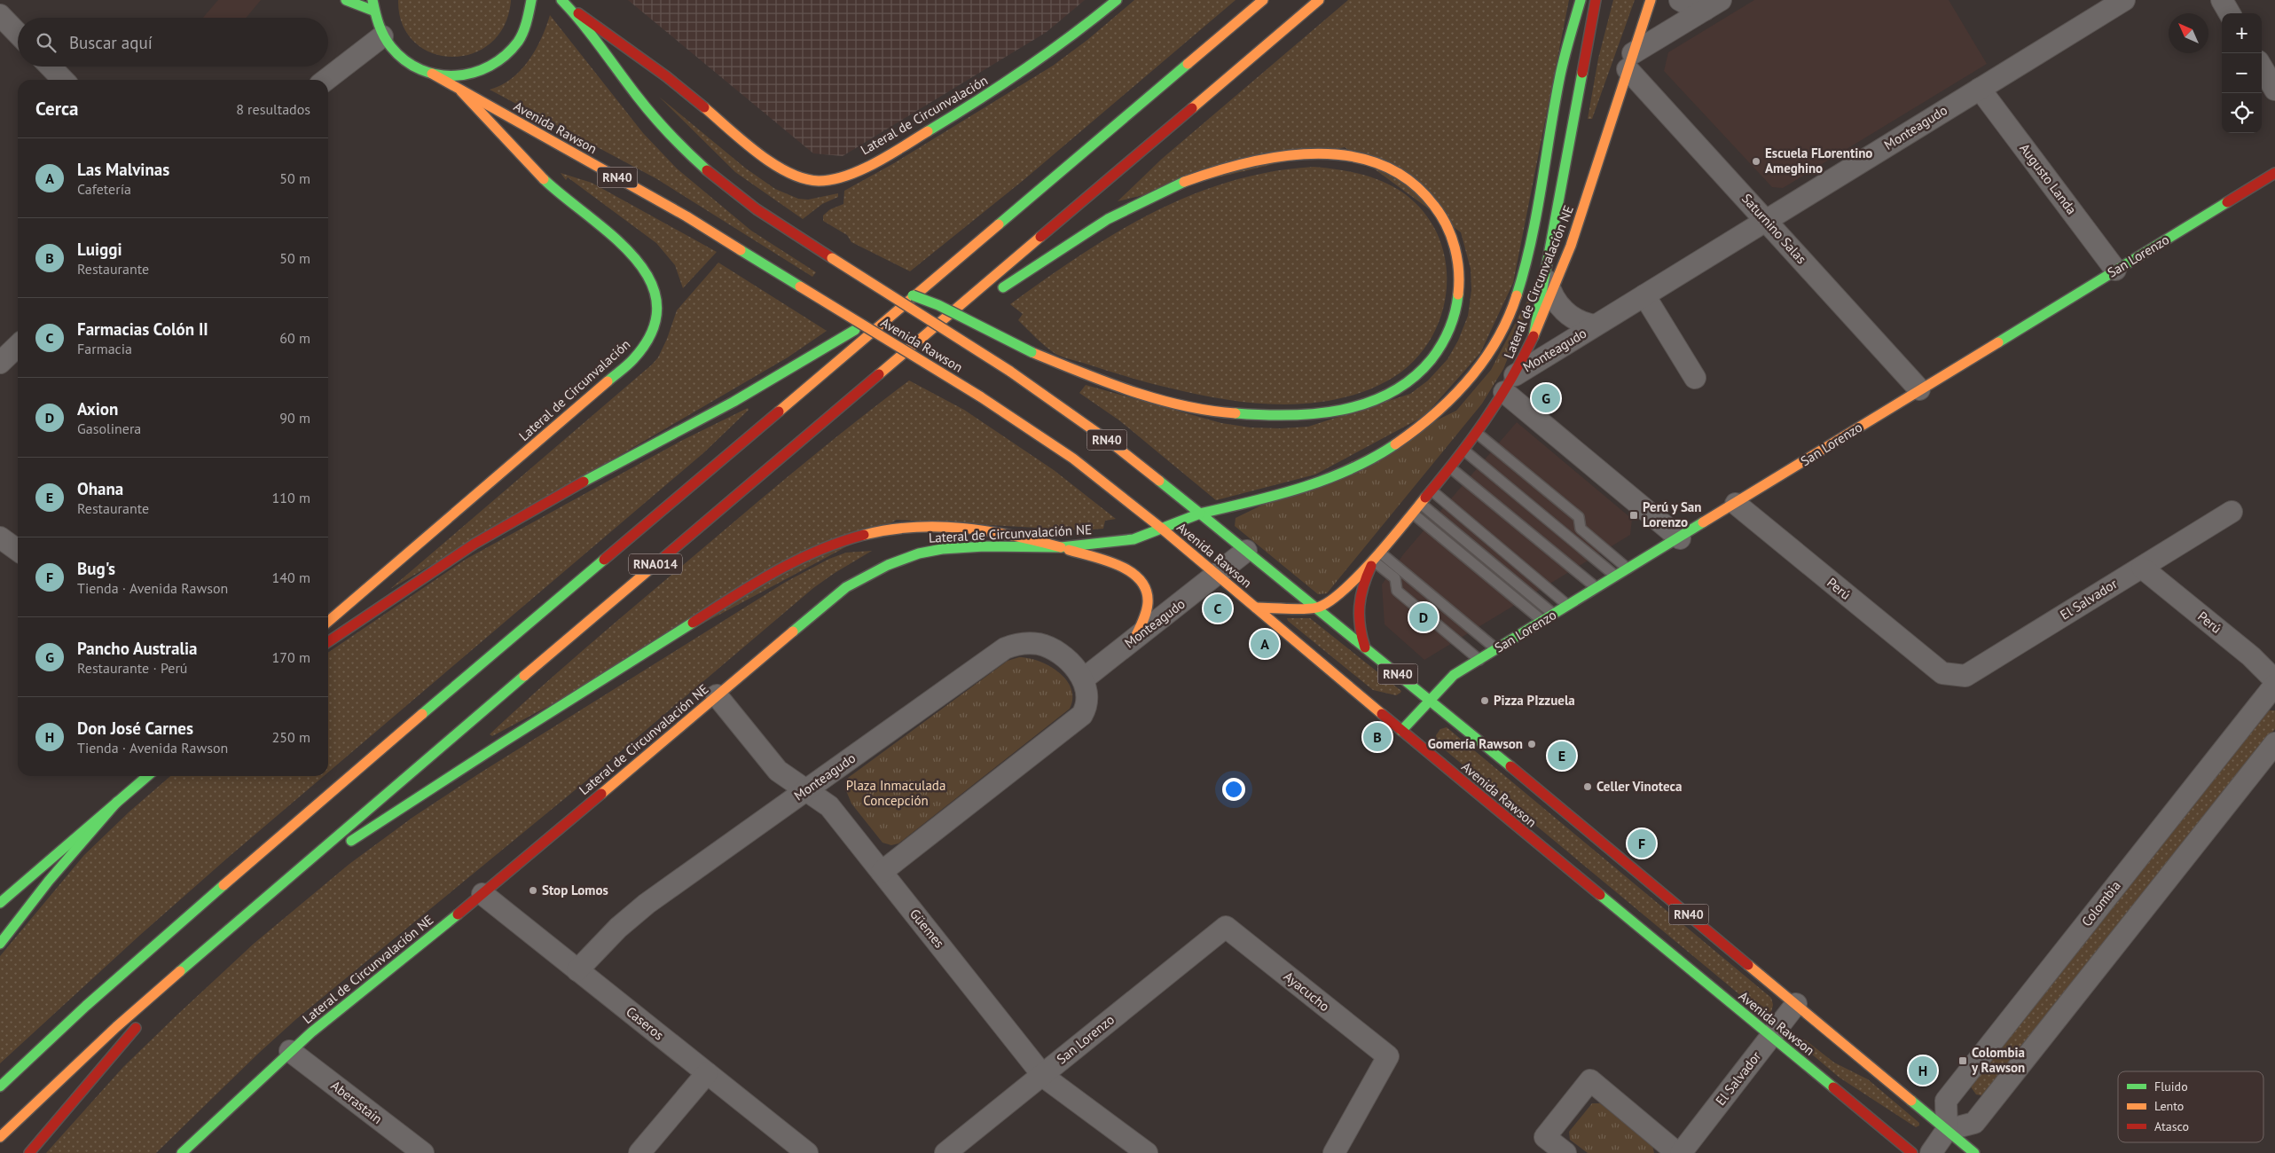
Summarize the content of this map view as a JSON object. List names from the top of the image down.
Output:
{
  "streets": {
    "main road": [
      "Lateral de Circunvalación",
      "Avenida Rawson",
      "RN40",
      "San Lorenzo",
      "Lateral de Circunvalación NE",
      "RNA014"
    ],
    "street": [
      "Monteagudo",
      "Augusto Landa",
      "Saturnino Salas",
      "Perú",
      "El Salvador",
      "Colombia",
      "Güemes",
      "Ayacucho",
      "Caseros",
      "Aberastain"
    ]
  },
  "crossings": [
    ["Lateral de Circunvalación", "Avenida Rawson"],
    ["Avenida Rawson", "Monteagudo"],
    ["Avenida Rawson", "RN40"],
    ["Avenida Rawson", "San Lorenzo"],
    ["Avenida Rawson", "Lateral de Circunvalación NE"],
    ["Avenida Rawson", "El Salvador"],
    ["Avenida Rawson", "Colombia"],
    ["Monteagudo", "Augusto Landa"],
    ["Monteagudo", "Saturnino Salas"],
    ["Monteagudo", "Lateral de Circunvalación NE"],
    ["Monteagudo", "Güemes"],
    ["Monteagudo", "Caseros"],
    ["Augusto Landa", "San Lorenzo"],
    ["Saturnino Salas", "San Lorenzo"],
    ["Saturnino Salas", "Lateral de Circunvalación NE"],
    ["San Lorenzo", "Perú"],
    ["San Lorenzo", "Güemes"],
    ["San Lorenzo", "Ayacucho"],
    ["Lateral de Circunvalación NE", "Güemes"],
    ["Lateral de Circunvalación NE", "Caseros"],
    ["Lateral de Circunvalación NE", "Aberastain"],
    ["Perú", "El Salvador"]
  ],
  "parks": ["Plaza Inmaculada Concepción"],
  "places": {
    "other": [
      "Escuela FLorentino Ameghino",
      "Pizza PIzzuela",
      "Gomería Rawson",
      "Celler Vinoteca",
      "Stop Lomos"
    ],
    "transit": ["Perú y San Lorenzo", "Colombia y Rawson"]
  },
  "legend": ["Fluido", "Lento", "Atasco"],
  "north": "top left",
  "page": {
    "map_buttons": ["+", "−"],
    "search": "Buscar aquí",
    "heading": ["Cerca", "8 resultados"],
    "list": [
      {
        "mark": "A",
        "name": "Las Malvinas",
        "note": "Cafetería",
        "value": "50 m"
      },
      {
        "mark": "B",
        "name": "Luiggi",
        "note": "Restaurante",
        "value": "50 m"
      },
      {
        "mark": "C",
        "name": "Farmacias Colón II",
        "note": "Farmacia",
        "value": "60 m"
      },
      {
        "mark": "D",
        "name": "Axion",
        "note": "Gasolinera",
        "value": "90 m"
      },
      {
        "mark": "E",
        "name": "Ohana",
        "note": "Restaurante",
        "value": "110 m"
      },
      {
        "mark": "F",
        "name": "Bug's",
        "note": "Tienda · Avenida Rawson",
        "value": "140 m"
      },
      {
        "mark": "G",
        "name": "Pancho Australia",
        "note": "Restaurante · Perú",
        "value": "170 m"
      },
      {
        "mark": "H",
        "name": "Don José Carnes",
        "note": "Tienda · Avenida Rawson",
        "value": "250 m"
      }
    ],
    "pins": [
      "G",
      "C",
      "D",
      "A",
      "B",
      "E",
      "F",
      "H"
    ]
  }
}
